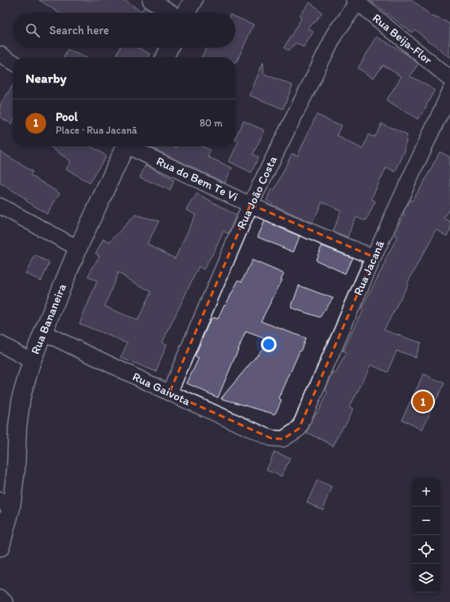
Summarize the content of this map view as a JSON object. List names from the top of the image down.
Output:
{
  "streets": {
    "street": [
      "Rua Beija-Flor",
      "Rua do Bem Te Vi",
      "Rua João Costa",
      "Rua Jacanã",
      "Rua Bananeira",
      "Rua Gaivota"
    ]
  },
  "crossings": [
    ["Rua Beija-Flor", "Rua João Costa"],
    ["Rua do Bem Te Vi", "Rua João Costa"],
    ["Rua do Bem Te Vi", "Rua Jacanã"],
    ["Rua João Costa", "Rua Gaivota"],
    ["Rua Jacanã", "Rua Gaivota"],
    ["Rua Bananeira", "Rua Gaivota"]
  ],
  "page": {
    "search": "Search here",
    "heading": "Nearby",
    "list": [
      {
        "mark": "1",
        "name": "Pool",
        "note": "Place · Rua Jacanã",
        "value": "80 m"
      }
    ],
    "pins": "1",
    "map_buttons": ["+", "−"]
  }
}
